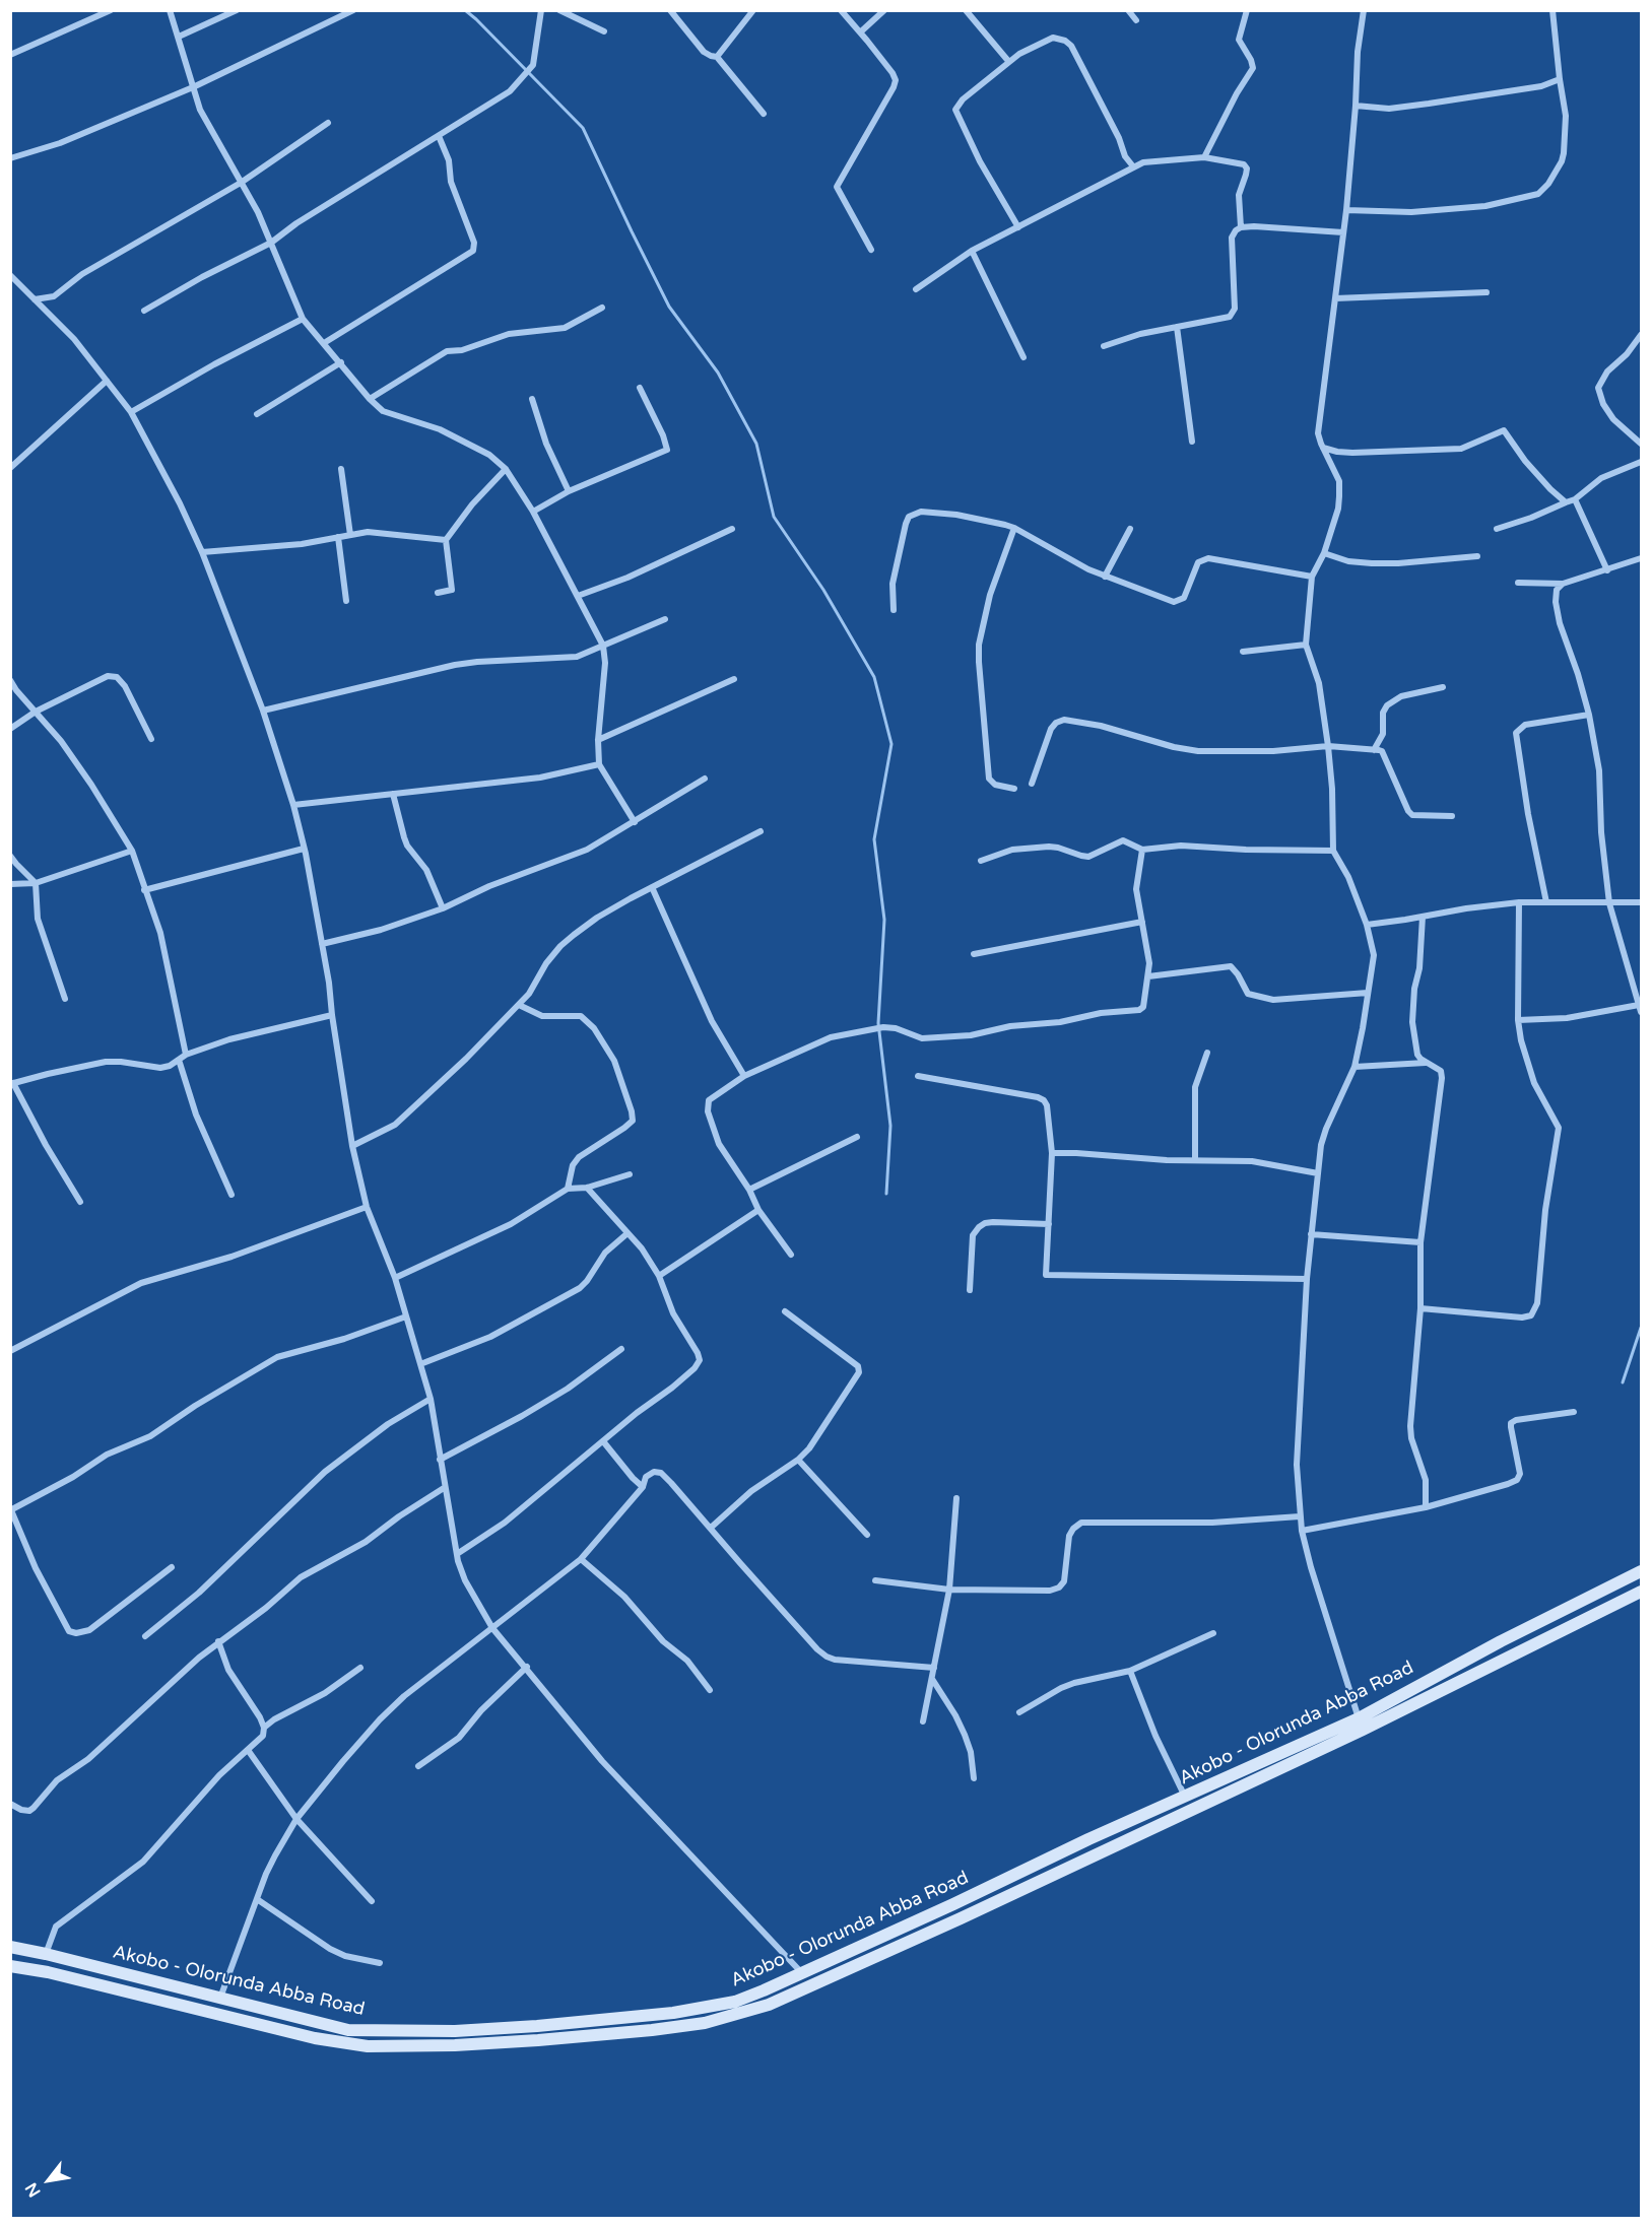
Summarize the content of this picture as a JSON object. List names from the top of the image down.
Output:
{
  "streets": {
    "main road": ["Akobo - Olorunda Abba Road"]
  },
  "north": "bottom left"
}
